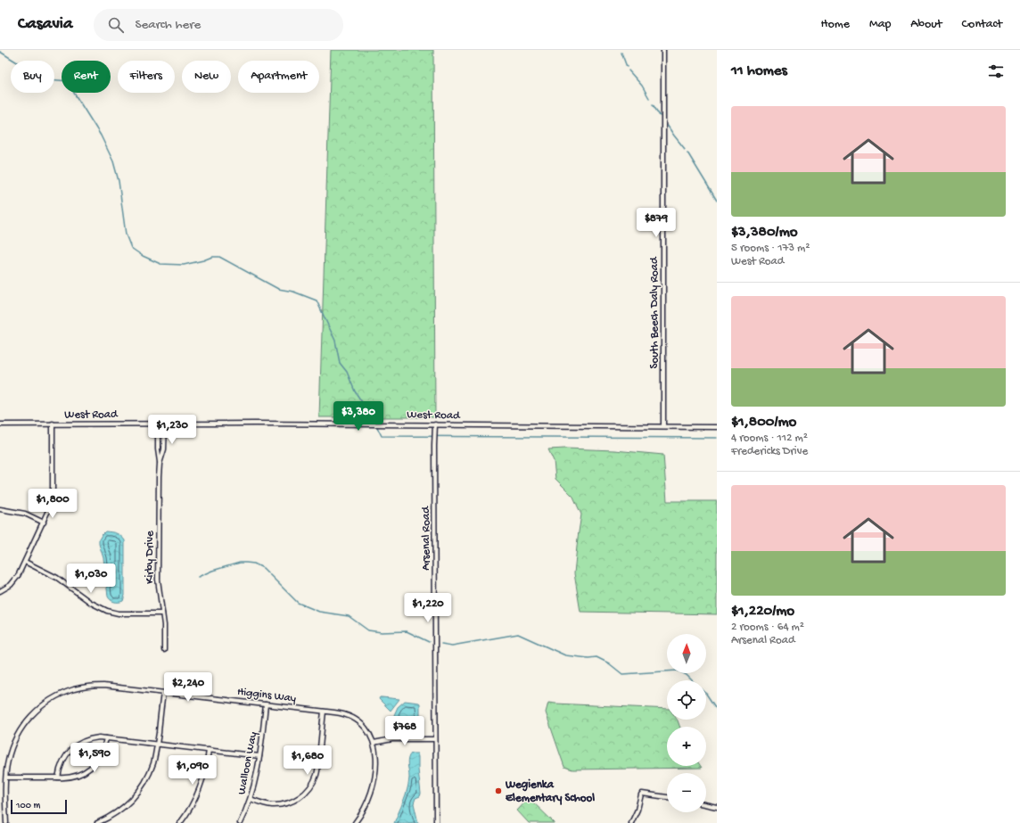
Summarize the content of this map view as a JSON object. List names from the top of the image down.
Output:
{
  "streets": {
    "street": [
      "South Beech Daly Road",
      "West Road",
      "Arsenal Road",
      "Kirby Drive",
      "Higgins Way",
      "Walloon Way"
    ]
  },
  "crossings": [
    ["South Beech Daly Road", "West Road"],
    ["West Road", "Arsenal Road"],
    ["West Road", "Kirby Drive"],
    ["Higgins Way", "Walloon Way"]
  ],
  "places": ["Wegienka Elementary School"],
  "scale_bar": "100 m",
  "north": "top",
  "page": {
    "header": "Casavia",
    "search": "Search here",
    "nav": [
      "Home",
      "Map",
      "About",
      "Contact"
    ],
    "heading": "11 homes",
    "chip": [
      "Buy",
      "Rent",
      "Filters",
      "New",
      "Apartment"
    ],
    "list": [
      {
        "name": "$3,380/mo",
        "note": "5 rooms · 173 m² · West Road"
      },
      {
        "name": "$1,800/mo",
        "note": "4 rooms · 112 m² · Fredericks Drive"
      },
      {
        "name": "$1,220/mo",
        "note": "2 rooms · 64 m² · Arsenal Road"
      }
    ],
    "price": [
      "$879",
      "$3,380",
      "$1,230",
      "$1,800",
      "$1,030",
      "$1,220",
      "$2,240",
      "$768",
      "$1,590",
      "$1,680",
      "$1,090"
    ],
    "map_buttons": ["+", "−"],
    "scale": "100 m"
  }
}
